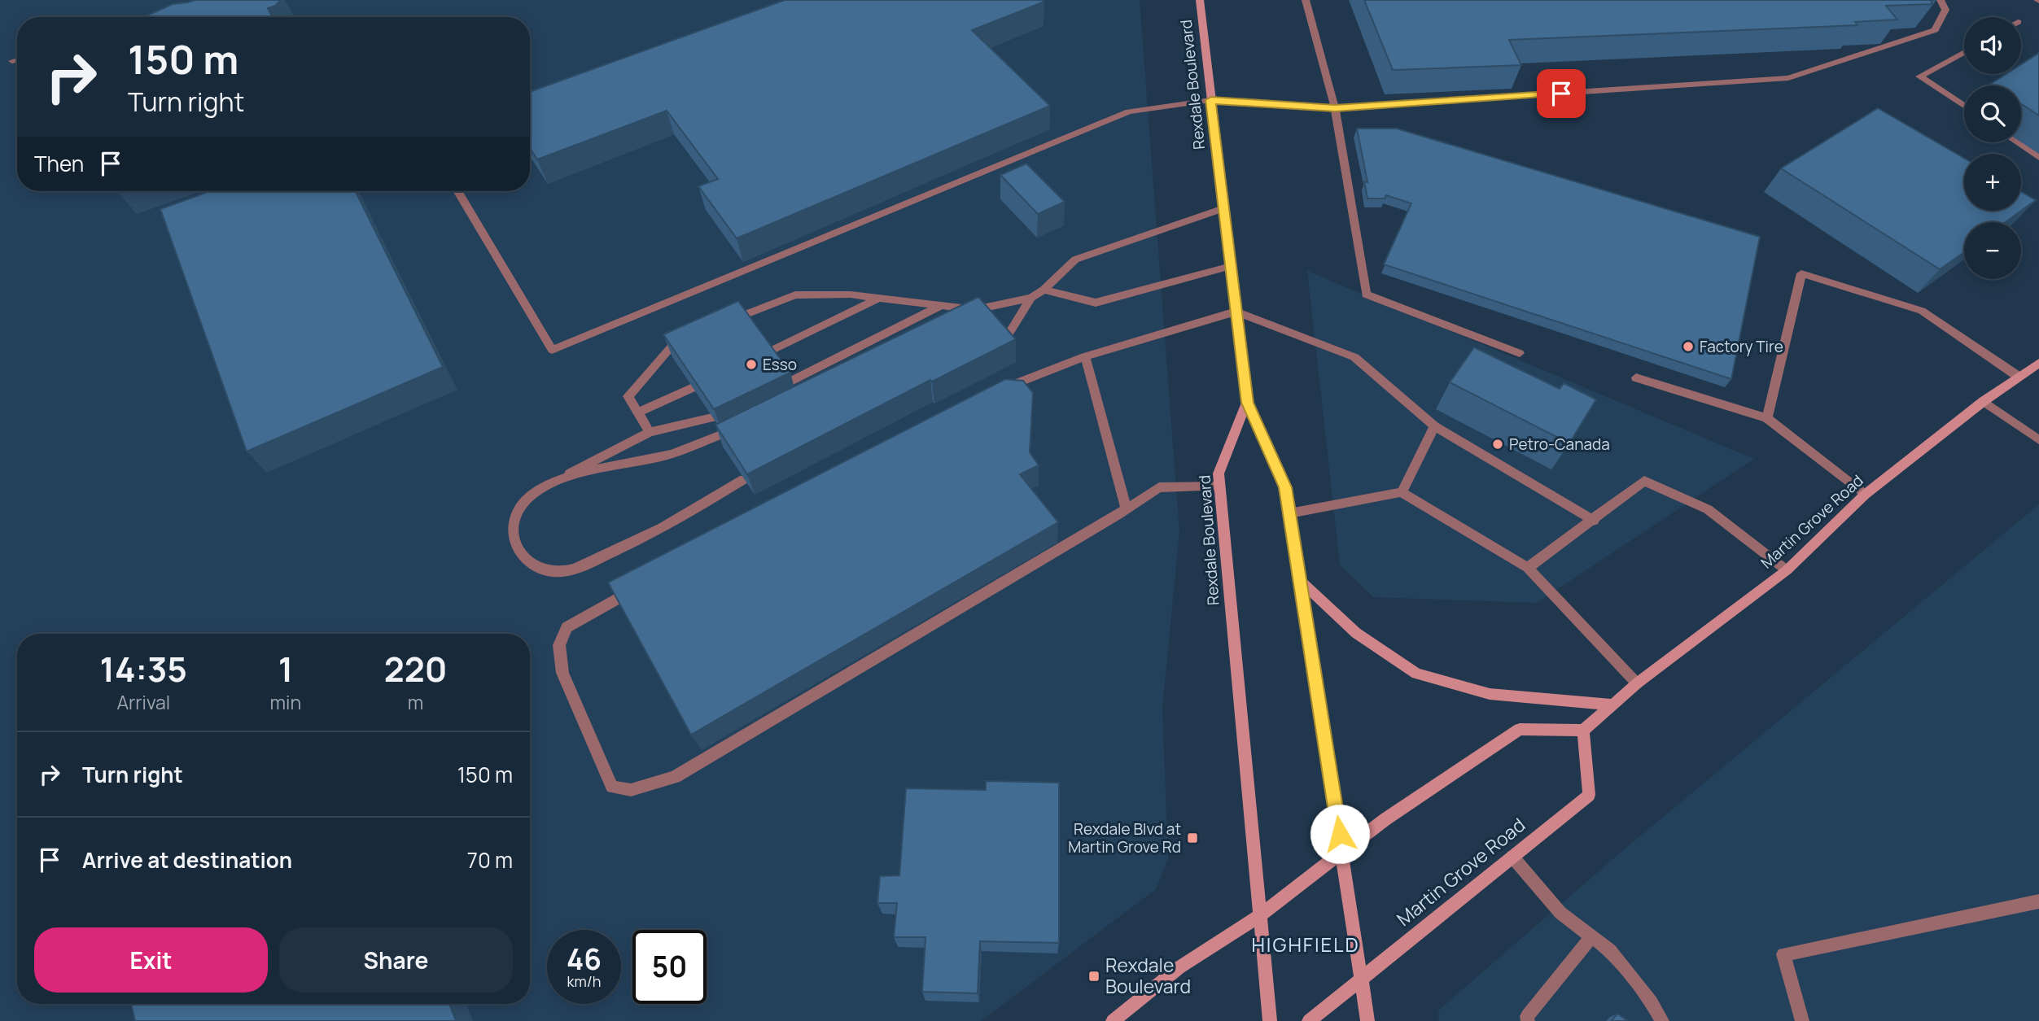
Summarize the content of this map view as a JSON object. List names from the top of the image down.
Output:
{
  "streets": {
    "main road": ["Rexdale Boulevard", "Martin Grove Road"]
  },
  "crossings": [
    ["Rexdale Boulevard", "Martin Grove Road"]
  ],
  "districts": ["HIGHFIELD"],
  "places": {
    "other": ["Factory Tire", "Esso", "Petro-Canada"],
    "transit": ["Rexdale Blvd at Martin Grove Rd", "Rexdale Boulevard"]
  },
  "page": {
    "map_buttons": ["+", "−"],
    "turn": ["150 m", "Turn right"],
    "then": "Then",
    "eta": [
      "14:35",
      "Arrival",
      "1",
      "min",
      "220",
      "m"
    ],
    "list": [
      {
        "name": "Turn right",
        "value": "150 m"
      },
      {
        "name": "Arrive at destination",
        "value": "70 m"
      }
    ],
    "buttons": ["Exit", "Share"],
    "speed": "46 km/h",
    "limit": "50"
  }
}
